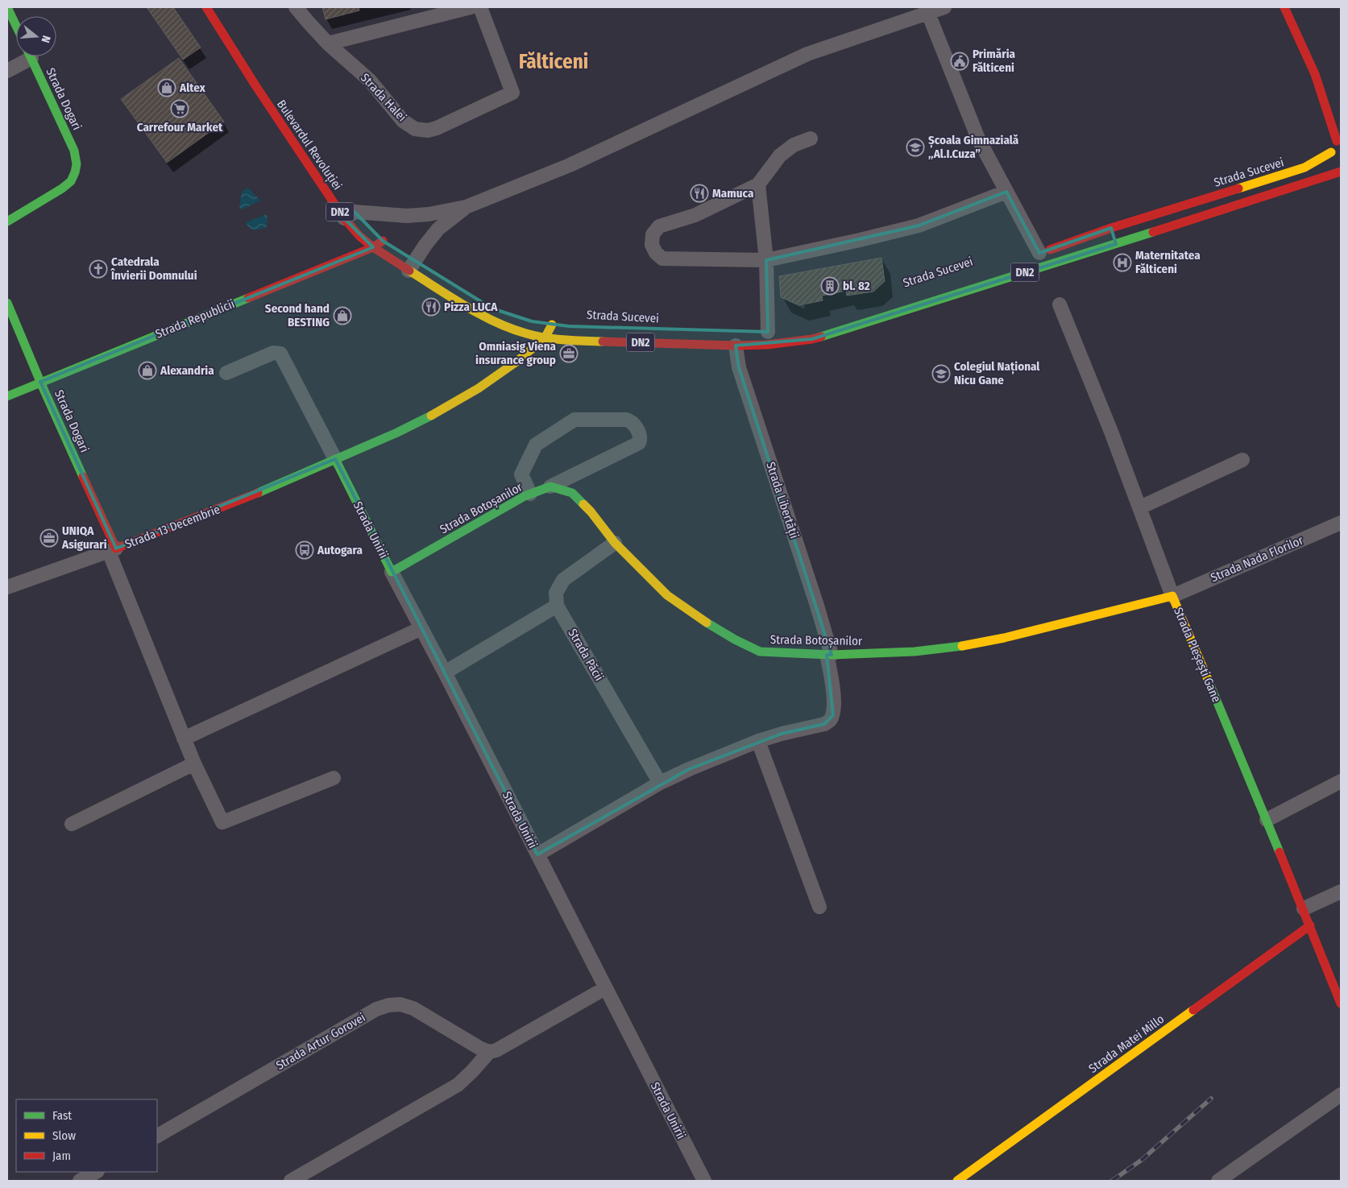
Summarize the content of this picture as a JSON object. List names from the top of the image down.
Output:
{
  "streets": {
    "street": [
      "Strada Halei",
      "Strada Dogari",
      "Bulevardul Revoluției",
      "Strada Sucevei",
      "DN2",
      "Strada Republicii",
      "Strada Libertății",
      "Strada Botoșanilor",
      "Strada 13 Decembrie",
      "Strada Unirii",
      "Strada Nada Florilor",
      "Strada Păcii",
      "Strada Pleșești Gane",
      "Strada Artur Gorovei",
      "Strada Matei Millo"
    ]
  },
  "crossings": [
    ["Strada Dogari", "Strada Republicii"],
    ["Strada Dogari", "Strada 13 Decembrie"],
    ["Bulevardul Revoluției", "Strada Sucevei"],
    ["Bulevardul Revoluției", "Strada Republicii"],
    ["Strada Sucevei", "Strada Libertății"],
    ["Strada Libertății", "Strada Botoșanilor"],
    ["Strada Botoșanilor", "Strada Unirii"],
    ["Strada Botoșanilor", "Strada Nada Florilor"],
    ["Strada Botoșanilor", "Strada Pleșești Gane"],
    ["Strada 13 Decembrie", "Strada Unirii"],
    ["Strada Nada Florilor", "Strada Pleșești Gane"],
    ["Strada Pleșești Gane", "Strada Matei Millo"]
  ],
  "districts": ["Fălticeni"],
  "places": {
    "public building": ["Primăria Fălticeni"],
    "shop": ["Altex", "Second hand BESTING", "Alexandria"],
    "supermarket": ["Carrefour Market"],
    "school or university": ["Școala Gimnazială „Al.I.Cuza”", "Colegiul Național Nicu Gane"],
    "restaurant": ["Mamuca", "Pizza LUCA"],
    "hospital": ["Maternitatea Fălticeni"],
    "church": ["Catedrala Învierii Domnului"],
    "building": ["bl. 82"],
    "office": ["Omniasig Viena insurance group", "UNIQA Asigurari"],
    "bus stop": ["Autogara"]
  },
  "legend": ["Fast", "Slow", "Jam"],
  "north": "right"
}
